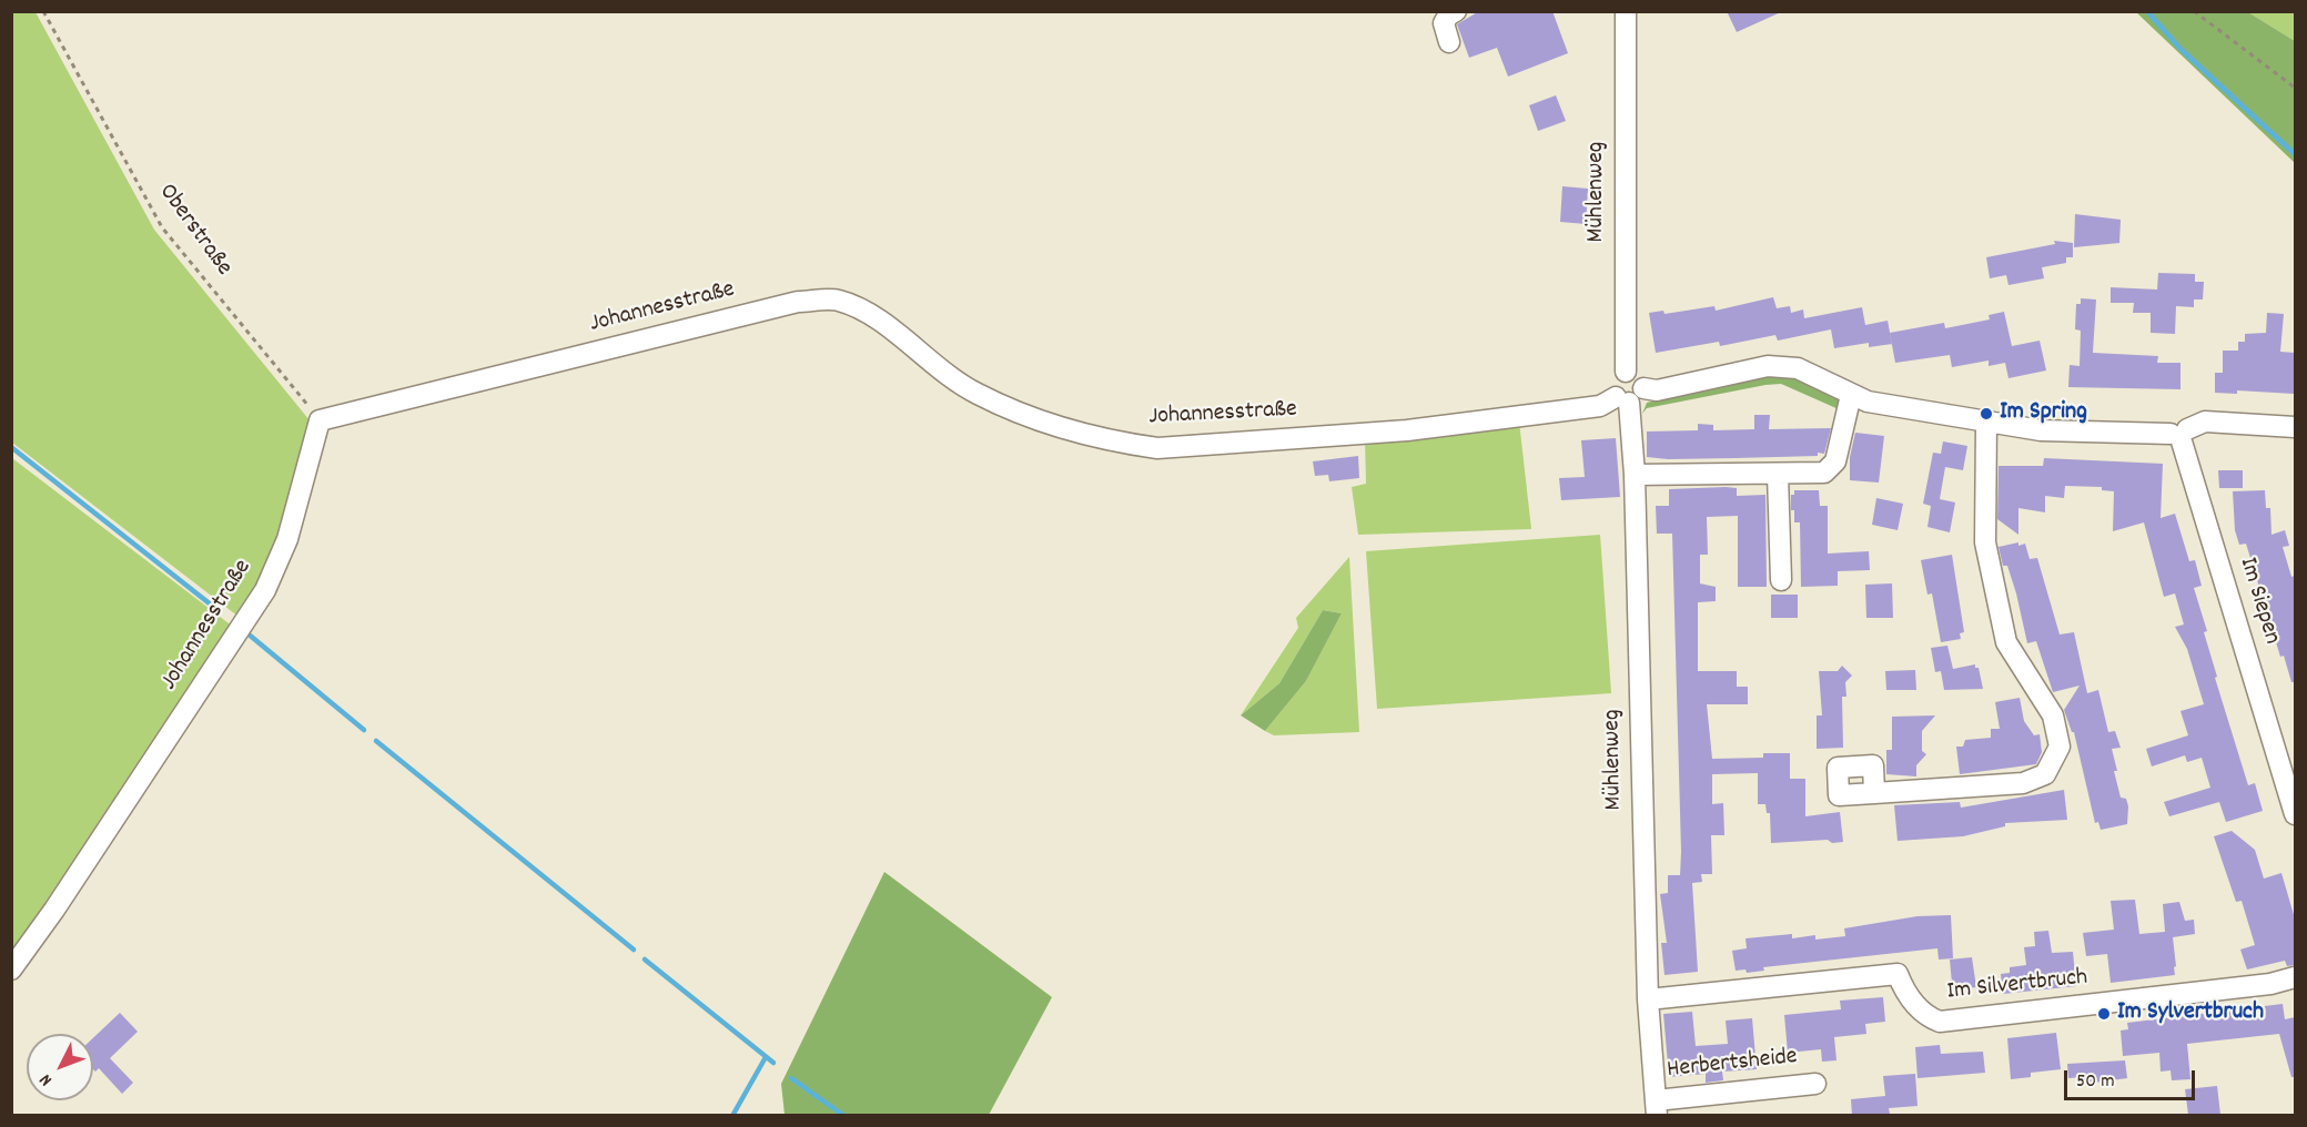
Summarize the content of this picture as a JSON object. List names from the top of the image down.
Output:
{
  "streets": {
    "street": [
      "Mühlenweg",
      "Johannesstraße",
      "Im Siepen",
      "Im Silvertbruch",
      "Herbertsheide"
    ],
    "path": ["Oberstraße"]
  },
  "crossings": [
    ["Mühlenweg", "Johannesstraße"],
    ["Mühlenweg", "Im Silvertbruch"],
    ["Mühlenweg", "Herbertsheide"],
    ["Oberstraße", "Johannesstraße"],
    ["Johannesstraße", "Im Siepen"]
  ],
  "places": ["Im Spring", "Im Sylvertbruch"],
  "scale_bar": "50 m",
  "north": "bottom left"
}
